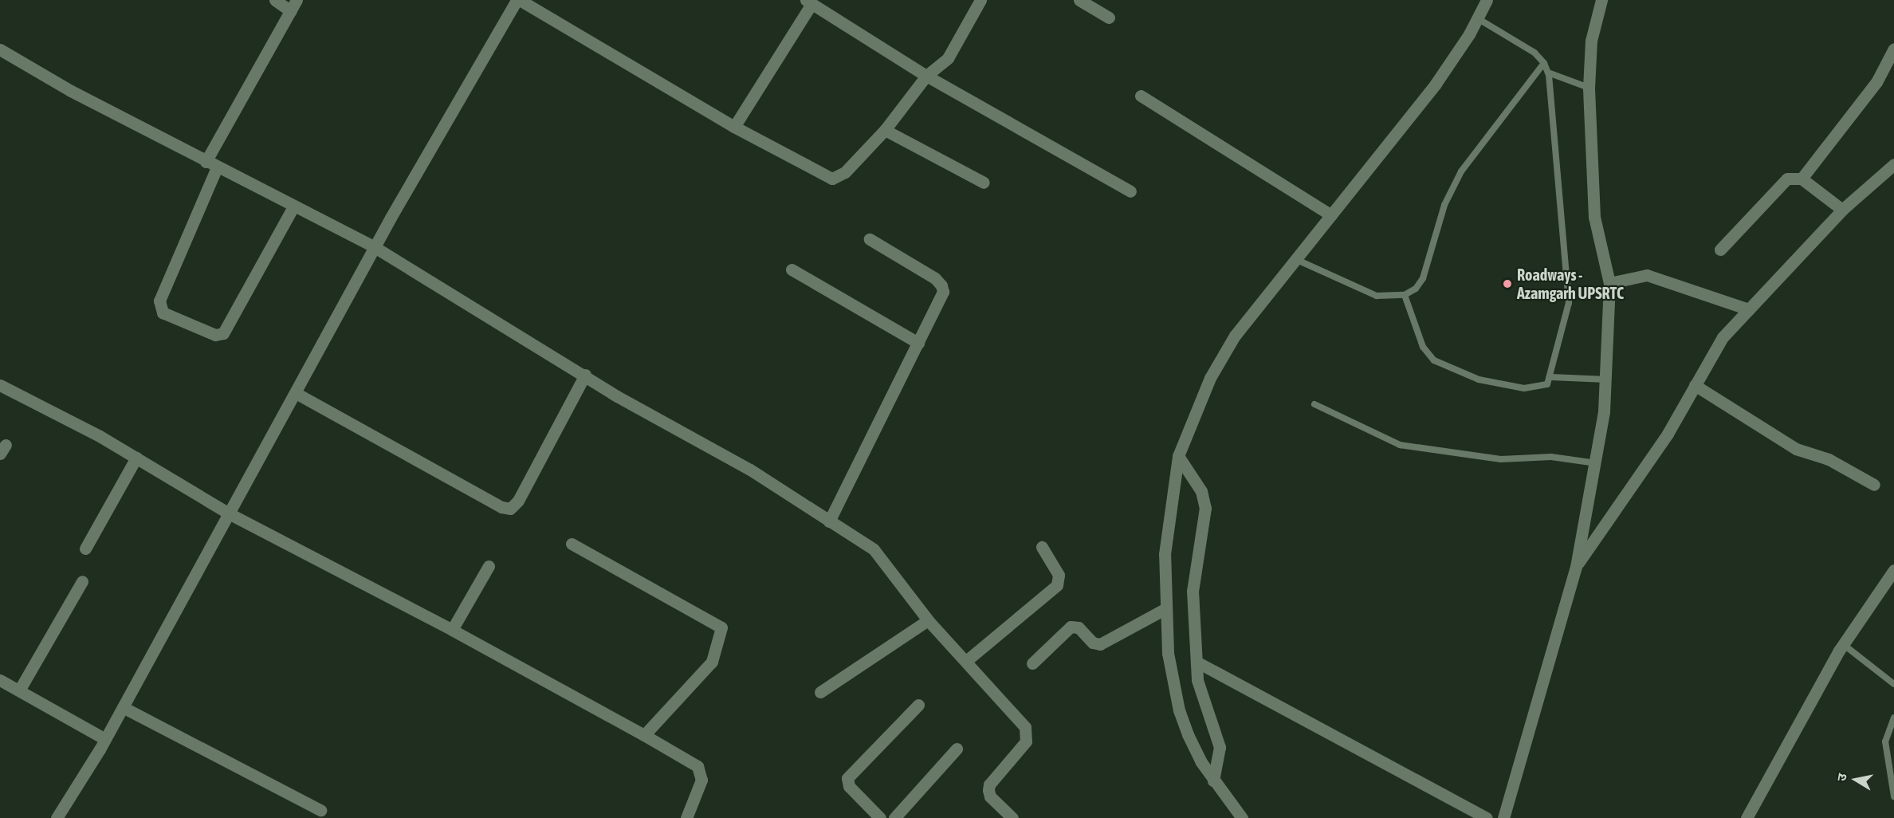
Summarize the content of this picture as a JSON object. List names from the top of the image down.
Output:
{
  "places": ["Roadways - Azamgarh UPSRTC"],
  "north": "left"
}
